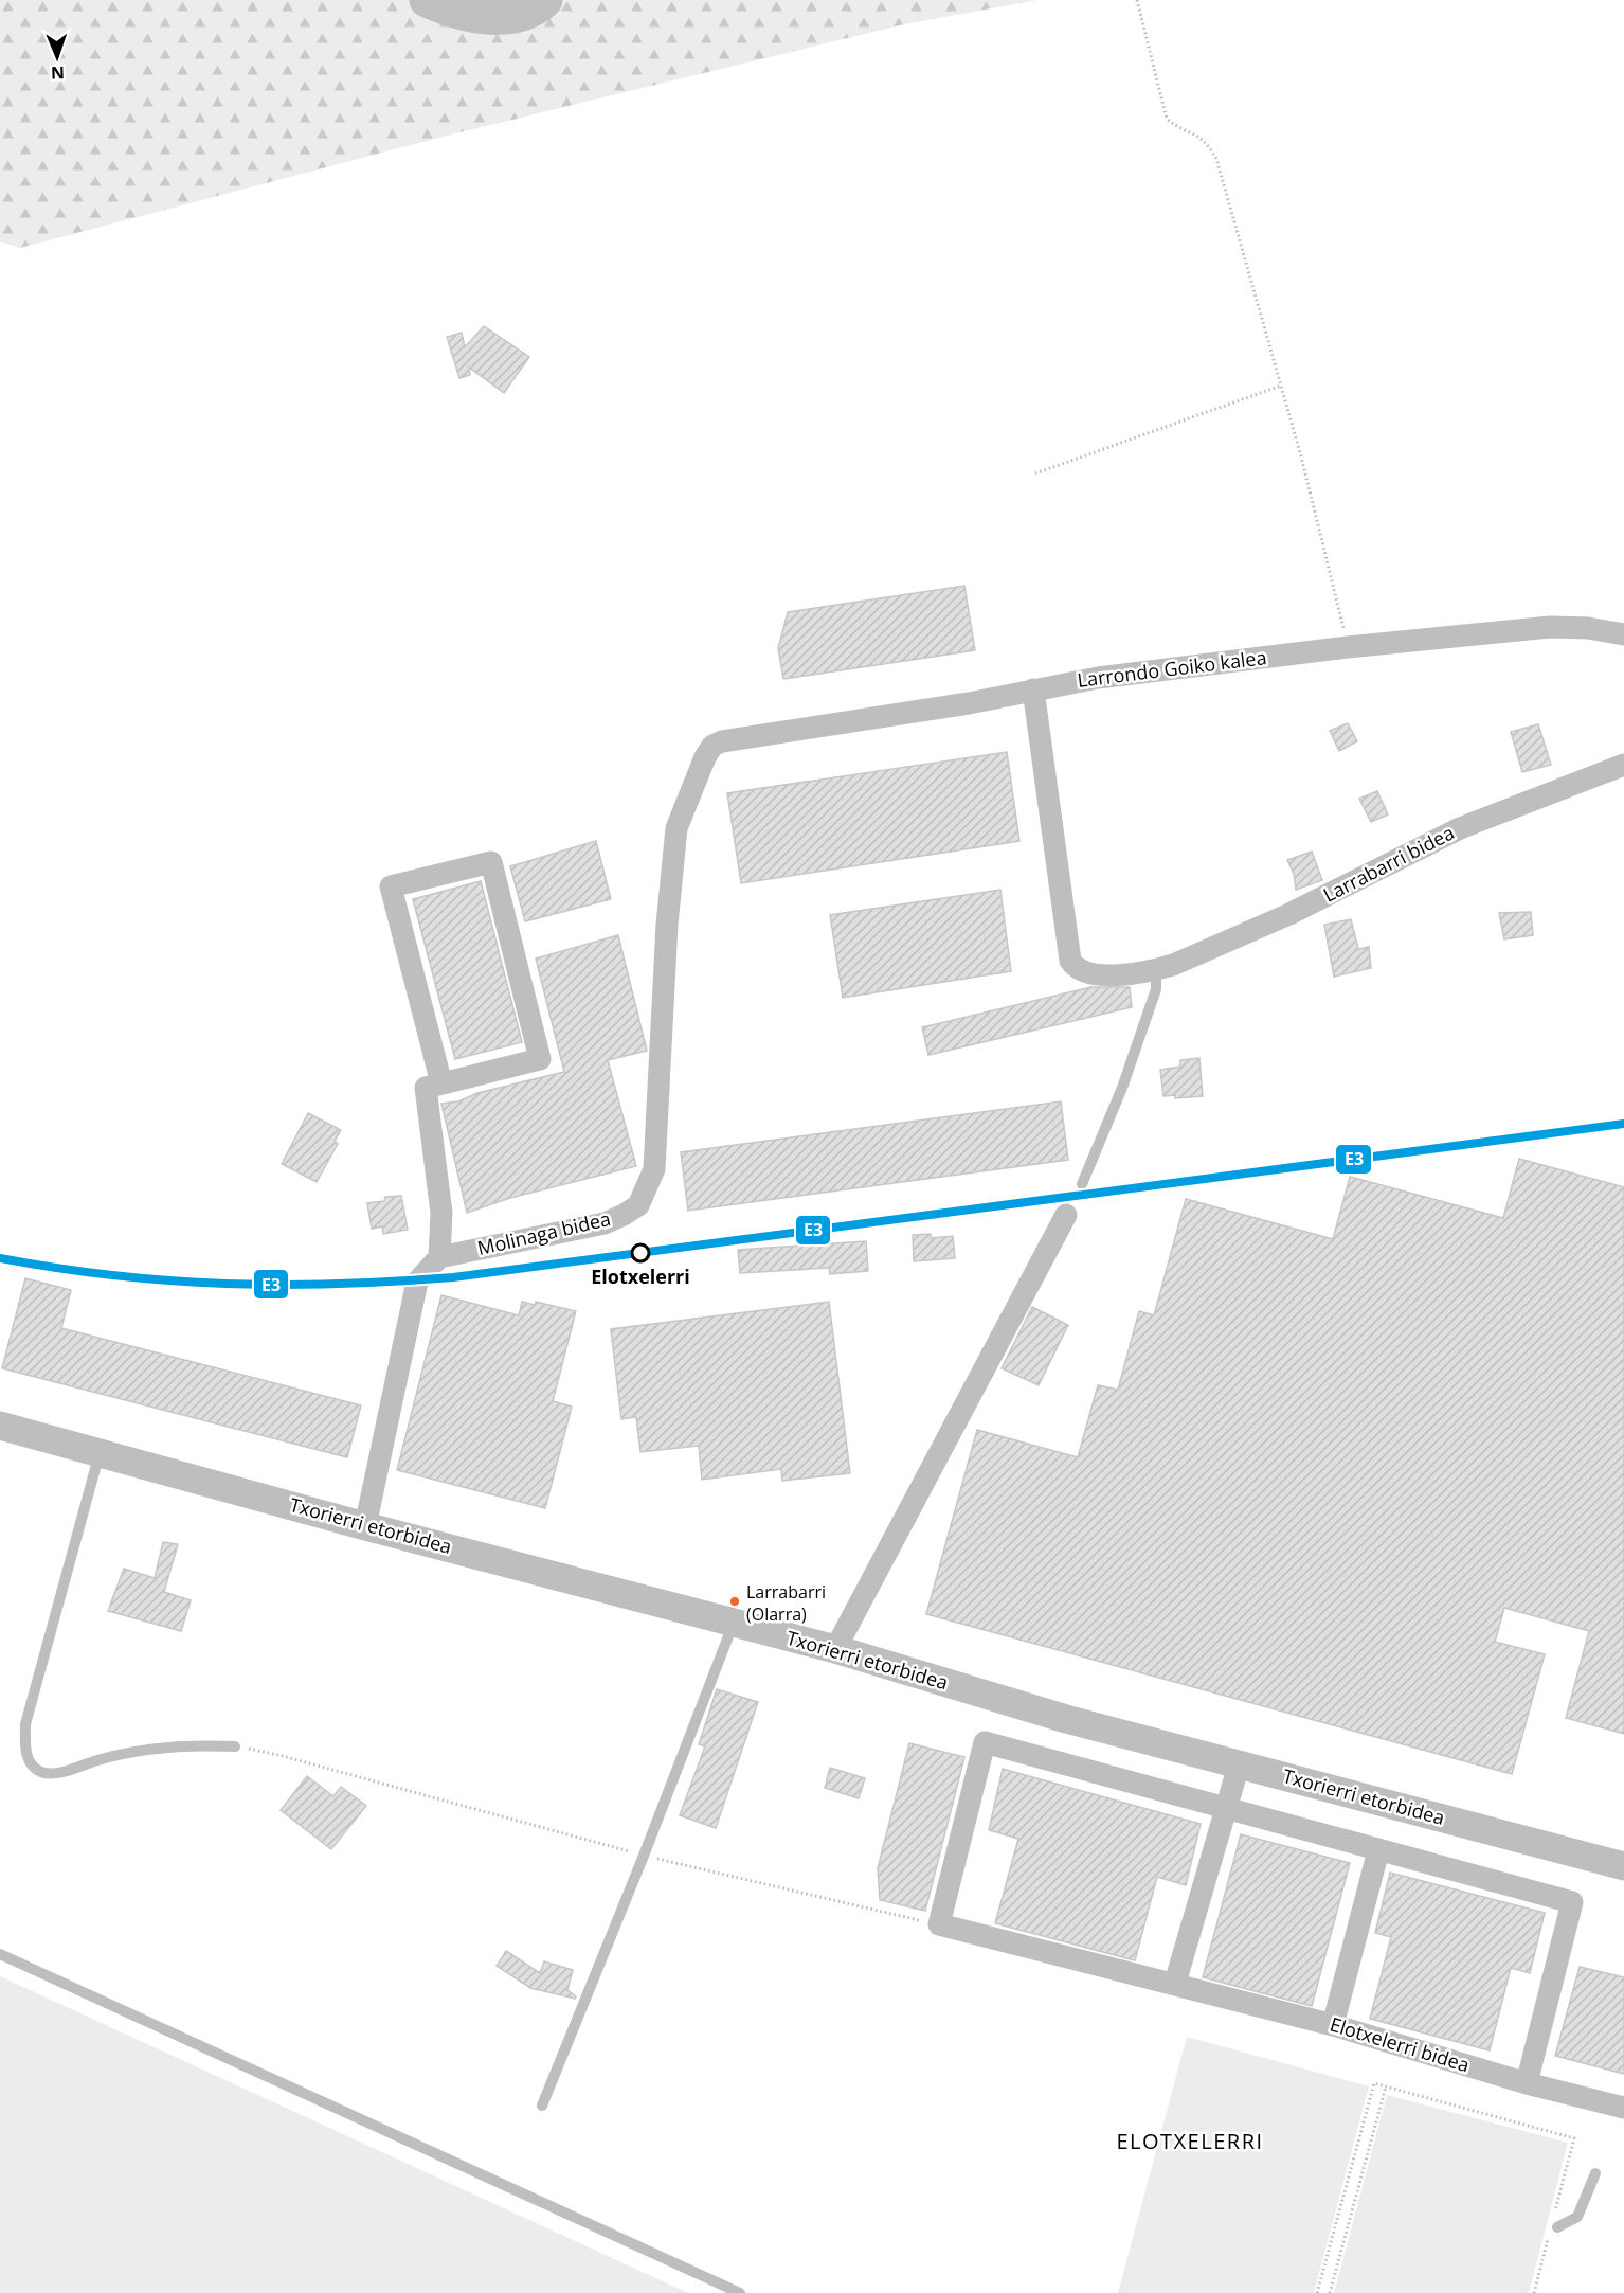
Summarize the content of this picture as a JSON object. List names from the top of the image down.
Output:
{
  "streets": {
    "street": [
      "Larrondo Goiko kalea",
      "Larrabarri bidea",
      "Molinaga bidea",
      "Txorierri etorbidea",
      "Elotxelerri bidea"
    ]
  },
  "crossings": [
    ["Larrondo Goiko kalea", "Larrabarri bidea"],
    ["Larrondo Goiko kalea", "Molinaga bidea"]
  ],
  "districts": ["ELOTXELERRI"],
  "places": ["Elotxelerri", "Larrabarri (Olarra)"],
  "lines": ["transit line E3"],
  "north": "bottom"
}
